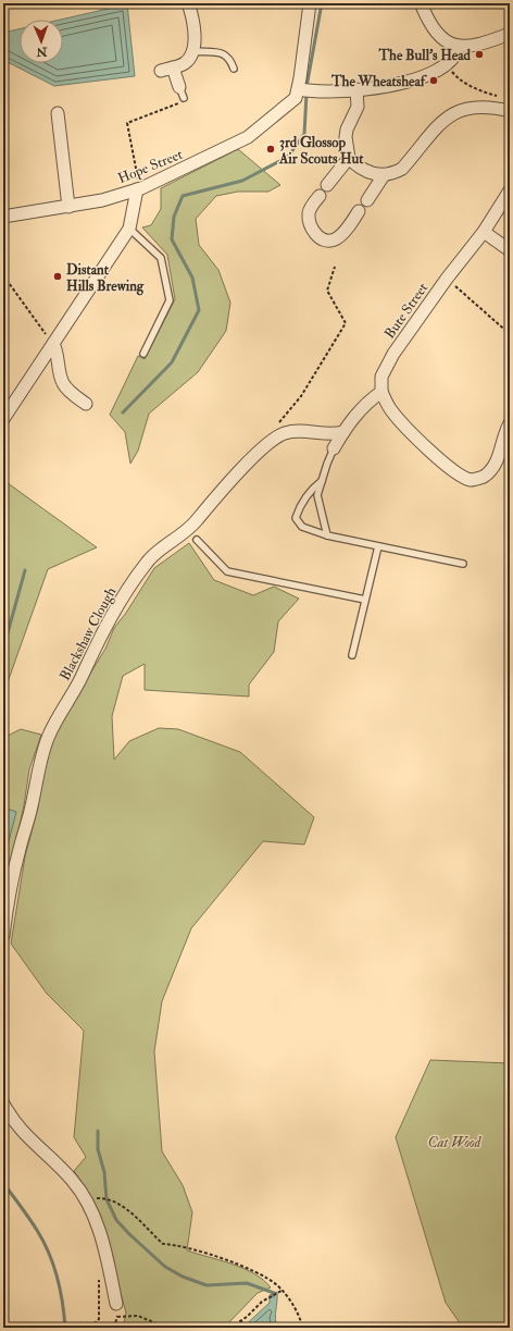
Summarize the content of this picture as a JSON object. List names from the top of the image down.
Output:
{
  "streets": {
    "street": ["Hope Street", "Bute Street", "Blackshaw Clough"]
  },
  "parks": ["Cat Wood"],
  "places": [
    "The Bull's Head",
    "The Wheatsheaf",
    "3rd Glossop Air Scouts Hut",
    "Distant Hills Brewing"
  ],
  "north": "bottom"
}
